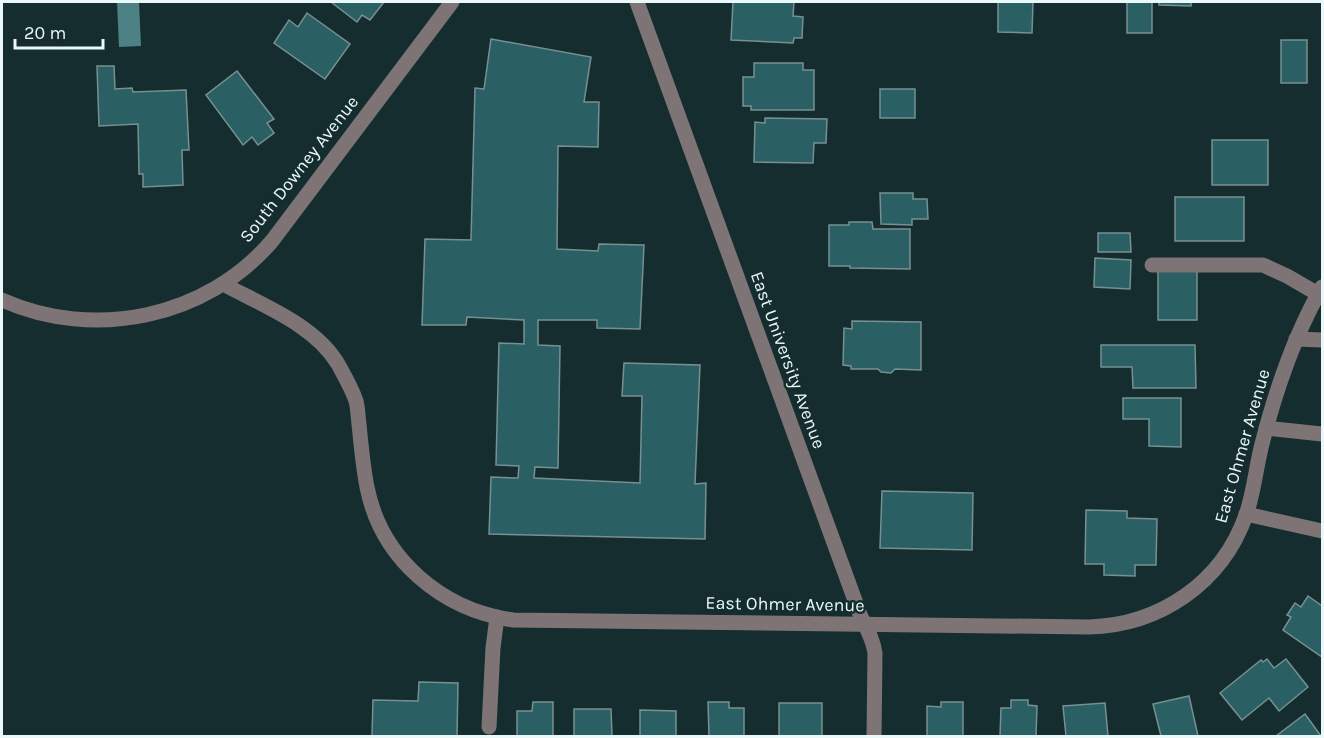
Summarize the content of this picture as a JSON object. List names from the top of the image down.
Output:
{
  "streets": {
    "street": ["South Downey Avenue", "East University Avenue", "East Ohmer Avenue"]
  },
  "crossings": [
    ["South Downey Avenue", "East Ohmer Avenue"],
    ["East University Avenue", "East Ohmer Avenue"]
  ],
  "scale_bar": "20 m"
}
